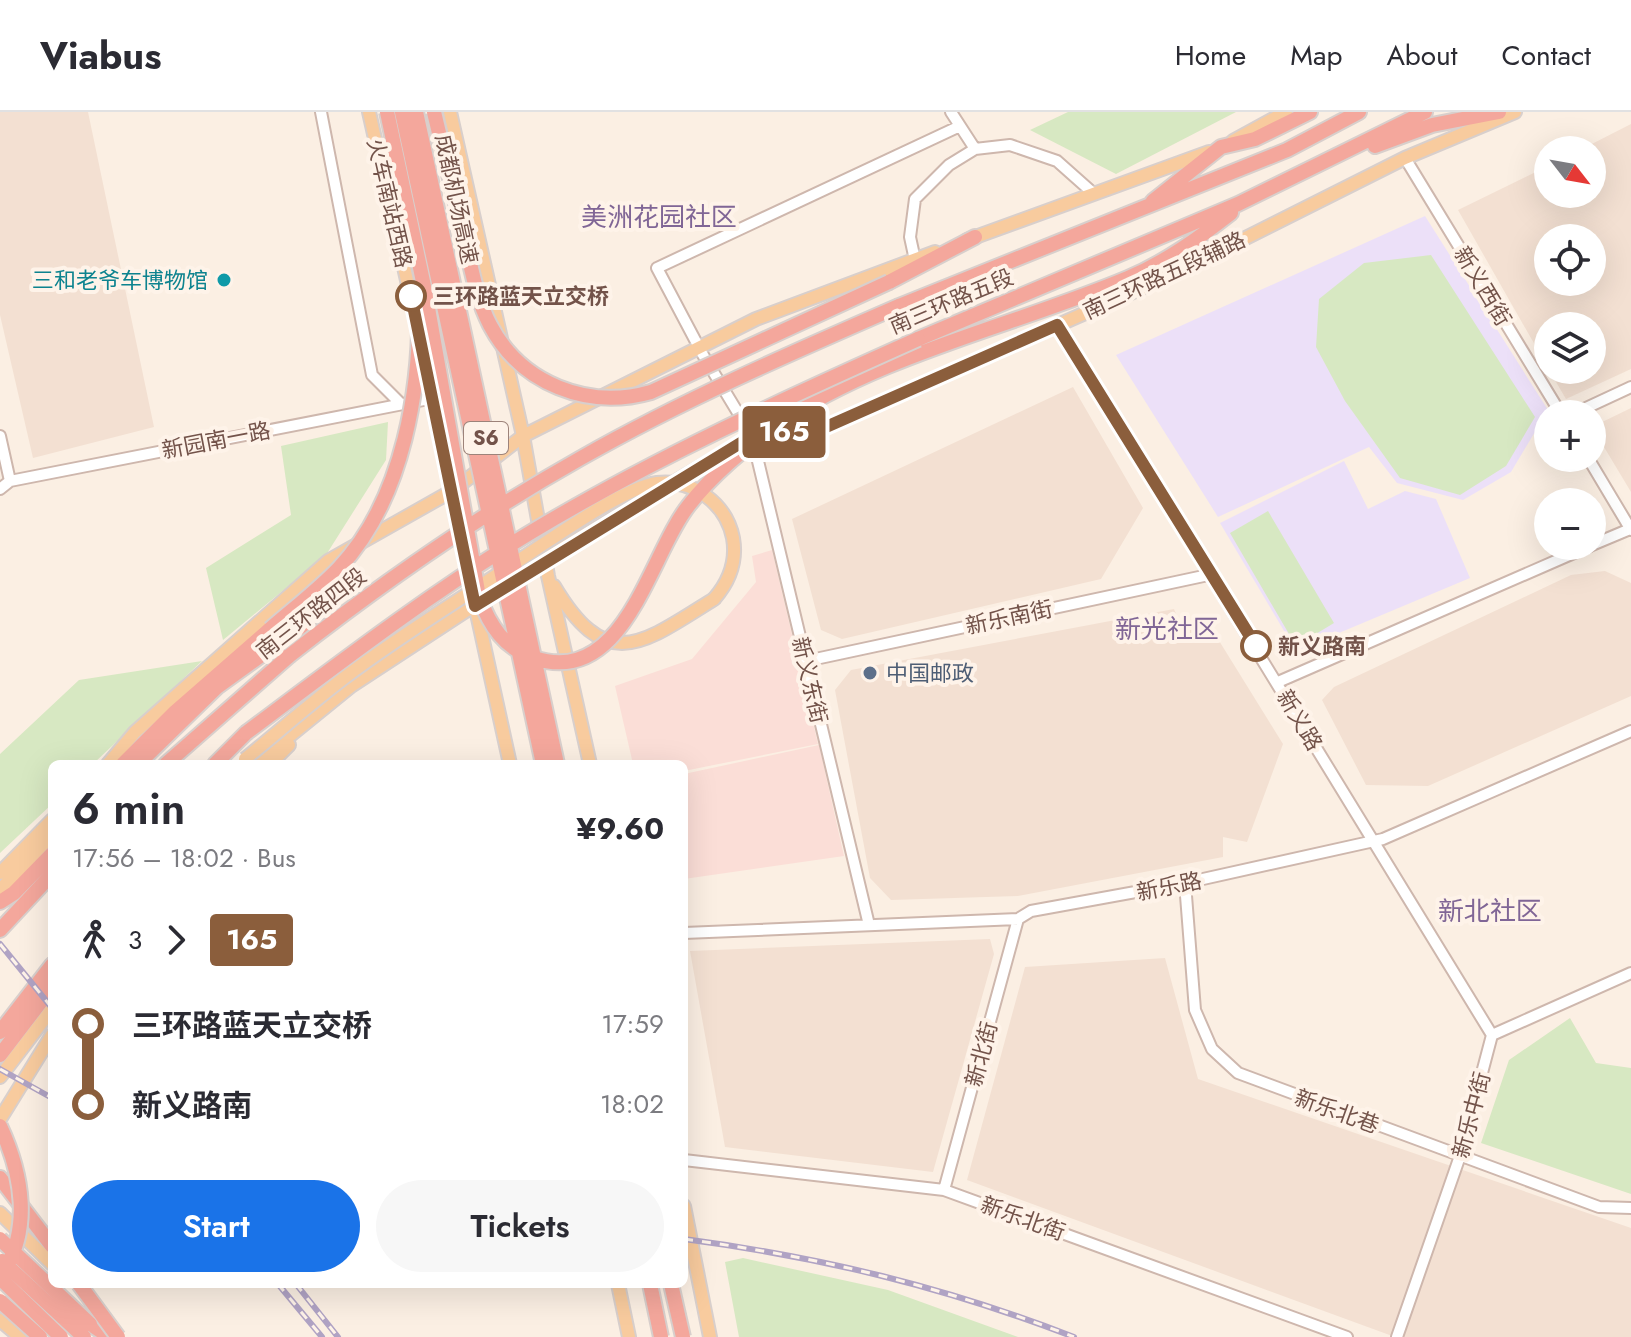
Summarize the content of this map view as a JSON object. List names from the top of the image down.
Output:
{
  "streets": {
    "highway": [
      "成都机场高速",
      "南三环路五段",
      "S6",
      "南三环路四段"
    ],
    "main road": ["火车南站西路", "南三环路五段辅路"],
    "street": [
      "新义西街",
      "新园南一路",
      "新乐南街",
      "新义东街",
      "新义路",
      "新乐路",
      "新北街",
      "新乐北巷",
      "新乐中街",
      "新乐北街"
    ]
  },
  "crossings": [
    ["火车南站西路", "南三环路五段辅路"],
    ["火车南站西路", "新园南一路"],
    ["南三环路五段辅路", "新义西街"],
    ["南三环路五段辅路", "新义东街"],
    ["南三环路五段辅路", "新义路"],
    ["南三环路五段", "南三环路四段"],
    ["新乐南街", "新义东街"],
    ["新乐南街", "新义路"],
    ["新义东街", "新乐路"],
    ["新义路", "新乐路"],
    ["新义路", "新乐中街"],
    ["新乐路", "新北街"],
    ["新乐路", "新乐北巷"],
    ["新北街", "新乐北街"],
    ["新乐北巷", "新乐中街"]
  ],
  "districts": ["美洲花园社区", "新光社区", "新北社区"],
  "places": [
    "三和老爷车博物馆",
    "三环路蓝天立交桥",
    "新义路南",
    "中国邮政"
  ],
  "lines": ["bus line 165"],
  "north": "bottom right",
  "page": {
    "header": "Viabus",
    "nav": [
      "Home",
      "Map",
      "About",
      "Contact"
    ],
    "on_map": "165",
    "map_buttons": ["+", "−"],
    "heading": ["6 min", "17:56 – 18:02 · Bus", "¥9.60"],
    "legs": ["3", "165"],
    "list": [
      {
        "name": "三环路蓝天立交桥",
        "value": "17:59"
      },
      {
        "name": "新义路南",
        "value": "18:02"
      }
    ],
    "buttons": ["Start", "Tickets"]
  }
}
